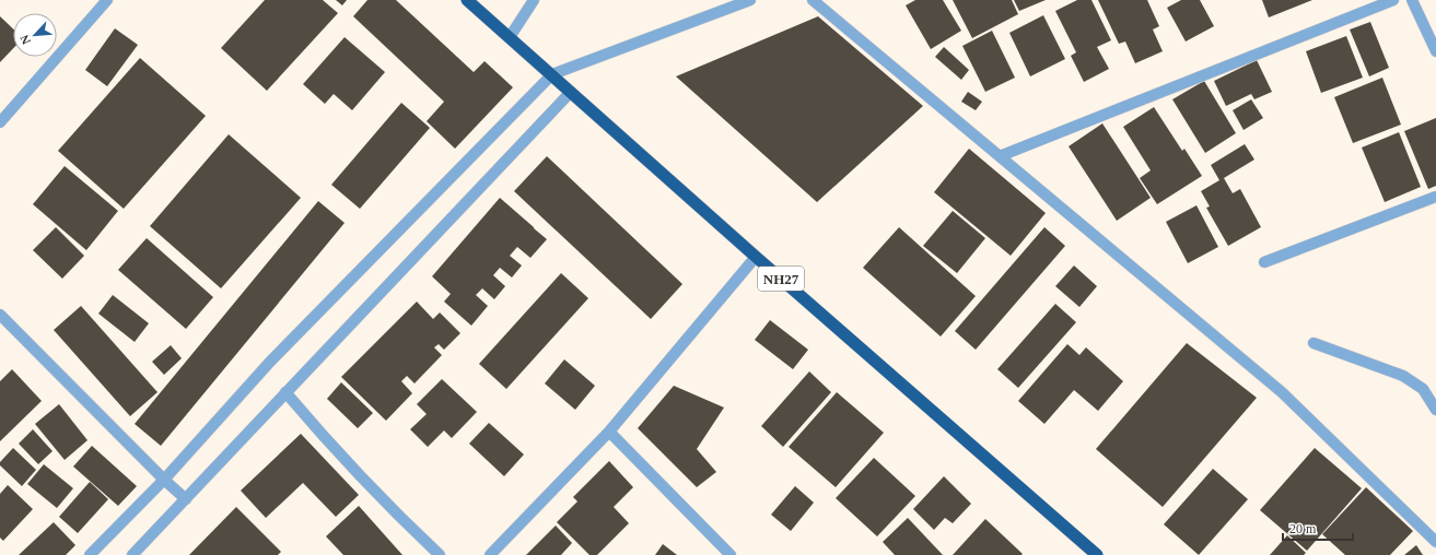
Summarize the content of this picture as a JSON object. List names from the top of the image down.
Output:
{
  "streets": {
    "highway": ["NH27"]
  },
  "scale_bar": "20 m",
  "north": "bottom left"
}
